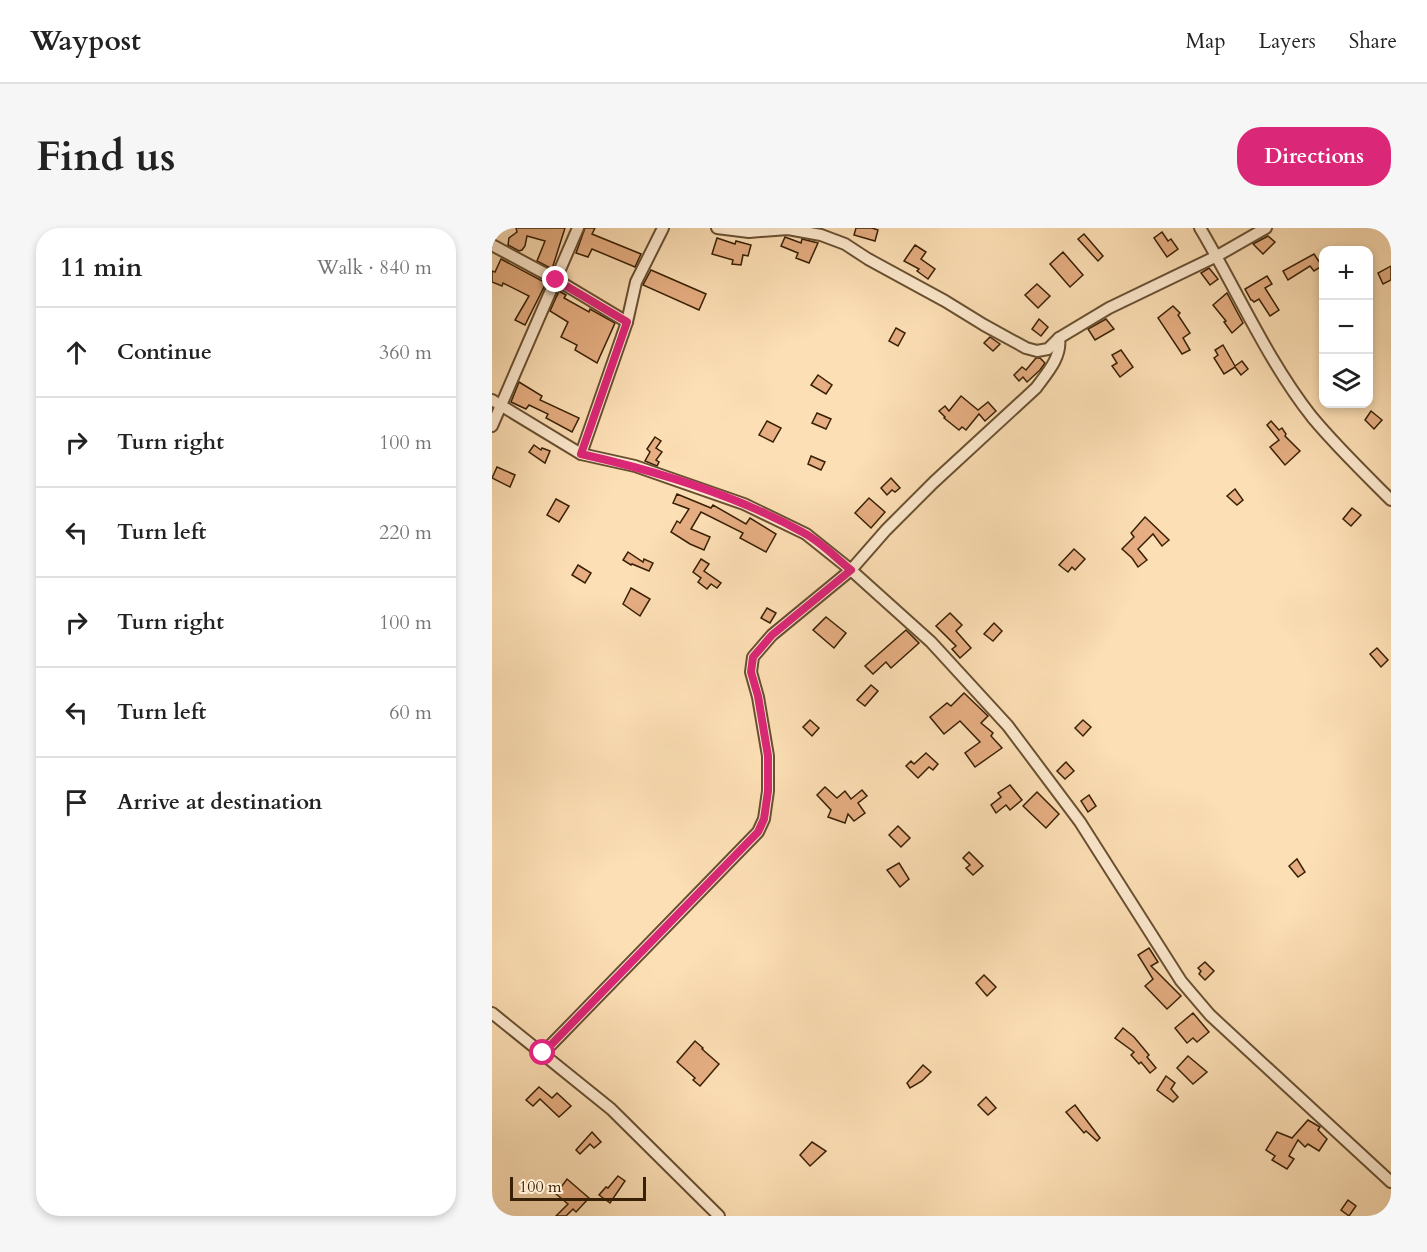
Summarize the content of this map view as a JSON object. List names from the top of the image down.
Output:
{
  "scale_bar": "100 m",
  "page": {
    "header": "Waypost",
    "nav": ["Map", "Layers", "Share"],
    "buttons": "Directions",
    "title": "Find us",
    "heading": ["11 min", "Walk · 840 m"],
    "map_buttons": ["+", "−"],
    "list": [
      ["Continue", "360 m"],
      ["Turn right", "100 m"],
      ["Turn left", "220 m"],
      ["Turn right", "100 m"],
      ["Turn left", "60 m"],
      "Arrive at destination"
    ],
    "scale": "100 m"
  }
}
